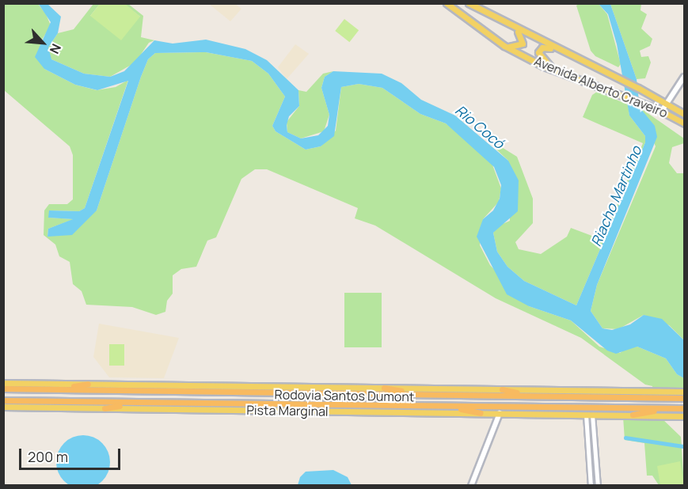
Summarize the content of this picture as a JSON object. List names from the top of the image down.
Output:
{
  "streets": {
    "highway": ["Rodovia Santos Dumont"],
    "main road": ["Avenida Alberto Craveiro", "Pista Marginal"]
  },
  "water": ["Rio Cocó", "Riacho Martinho"],
  "scale_bar": "200 m",
  "north": "bottom right"
}
